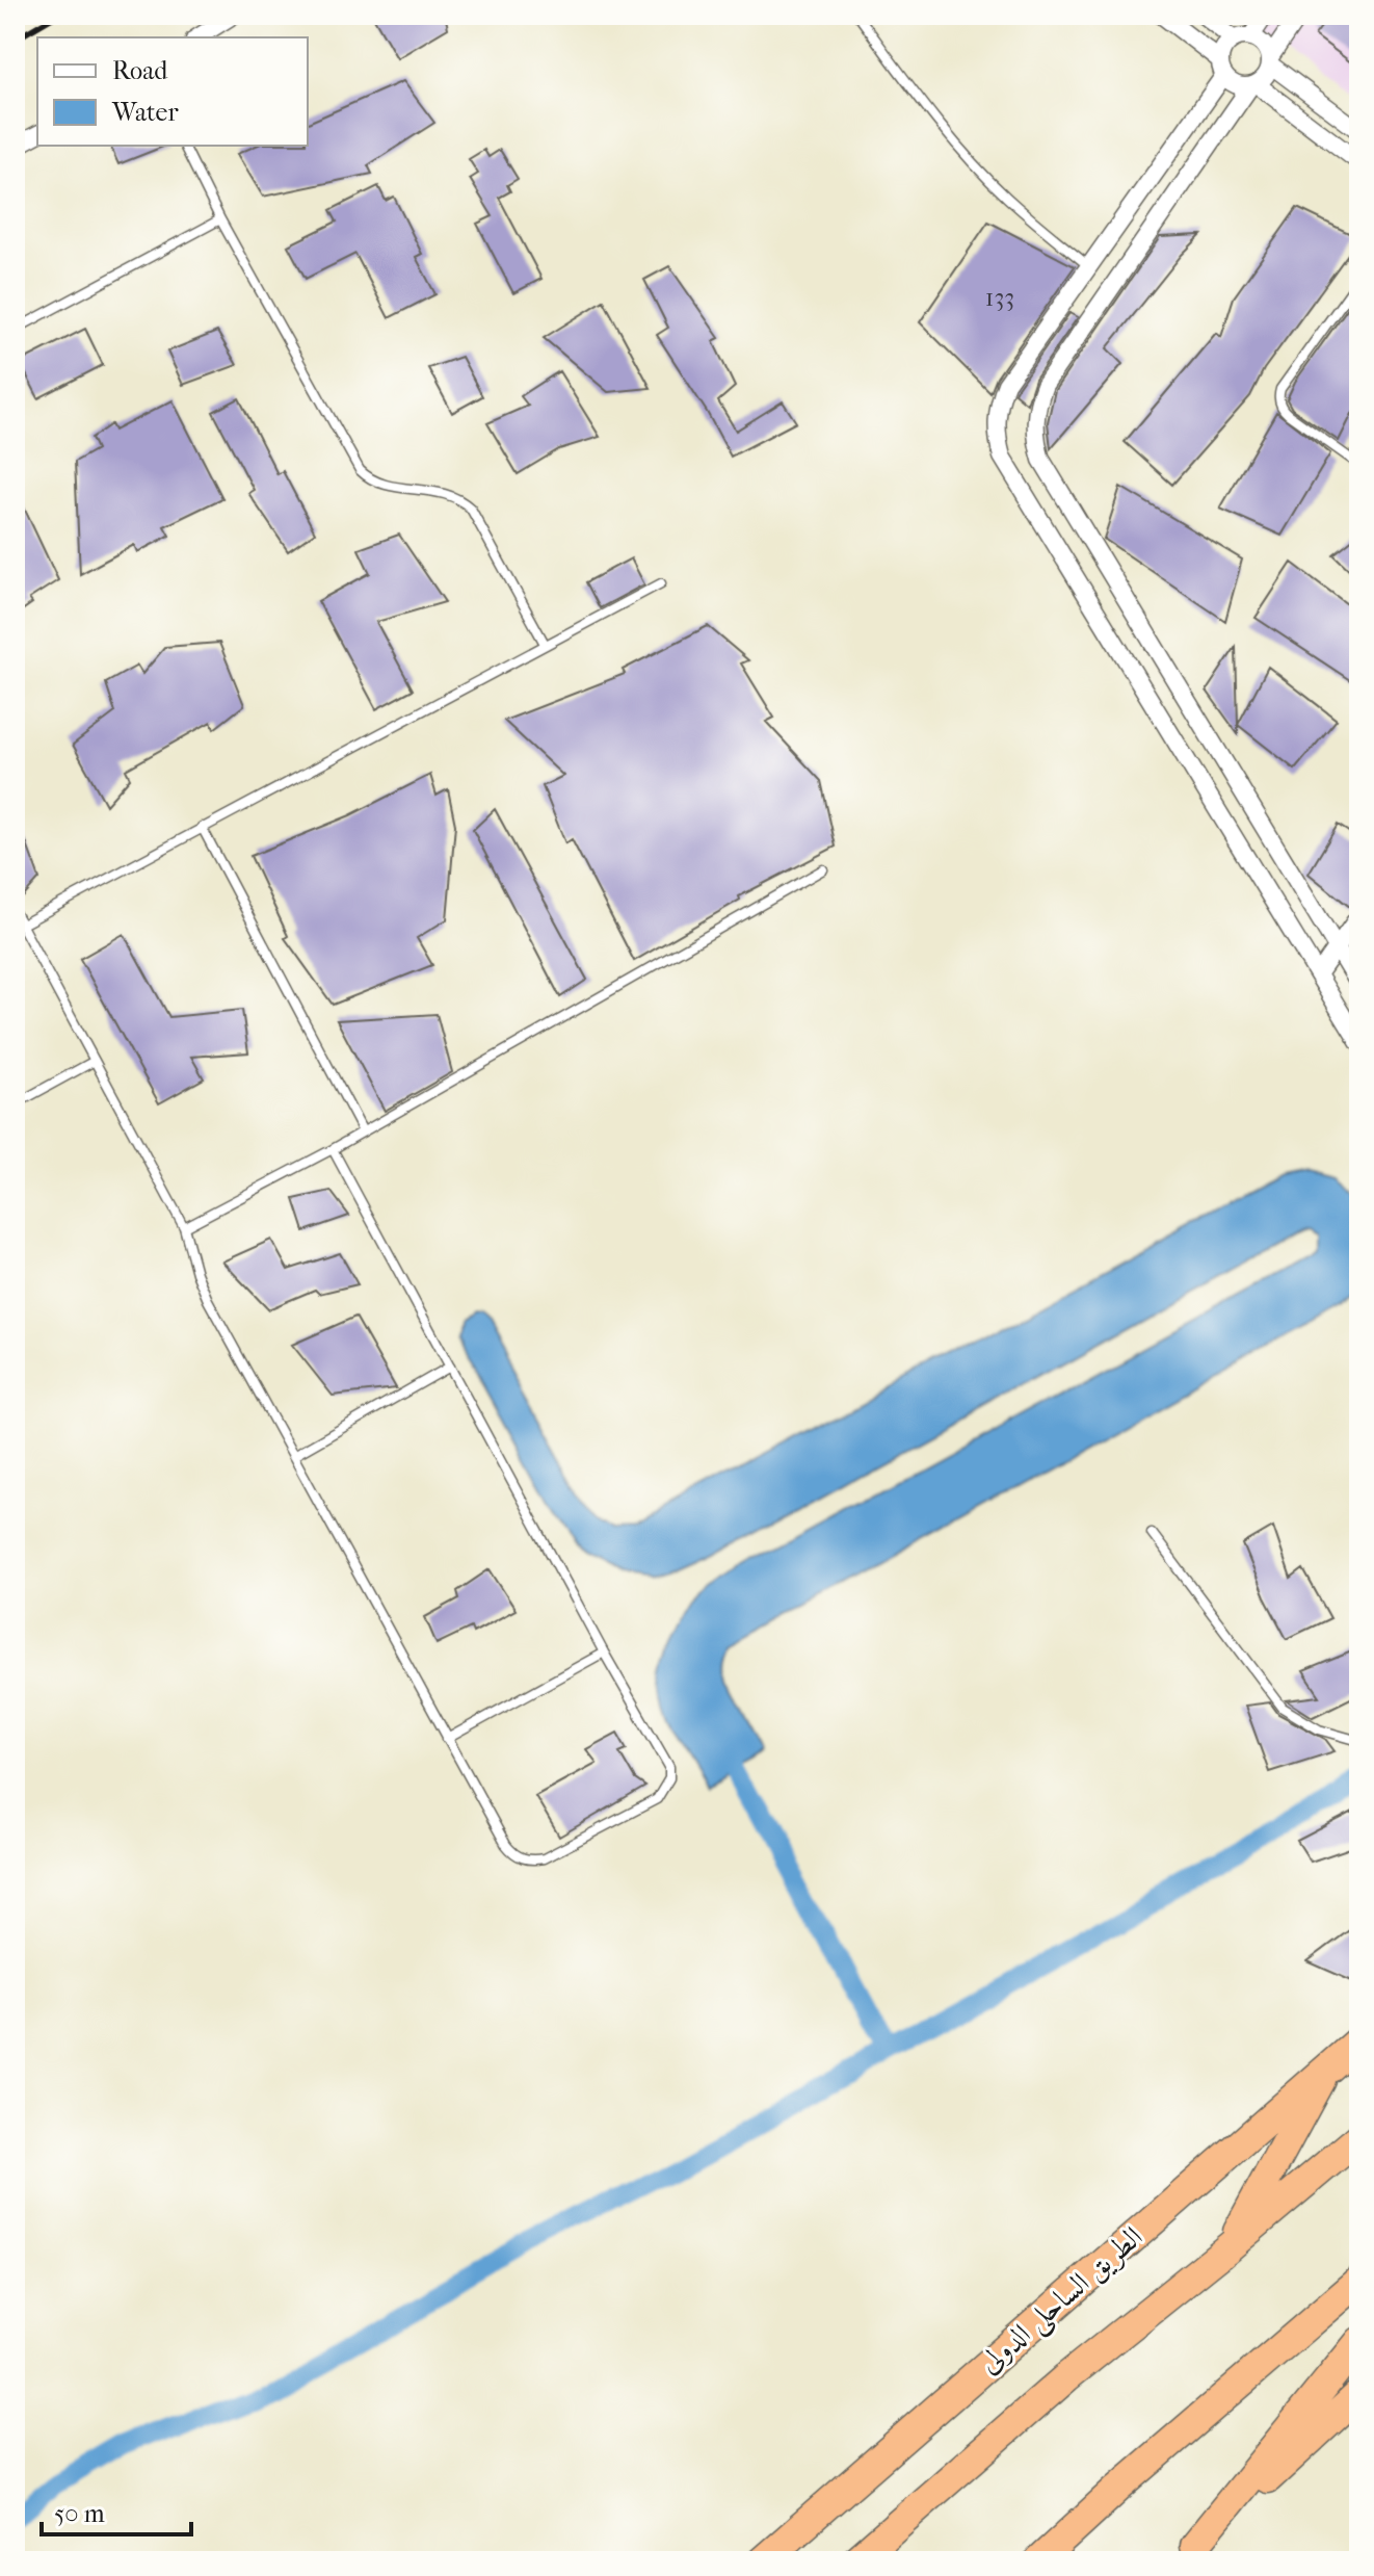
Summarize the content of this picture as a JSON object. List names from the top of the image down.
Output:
{
  "streets": {
    "highway": ["الطريق الساحلى الدولى"]
  },
  "house_numbers": ["133"],
  "legend": ["Road", "Water"],
  "scale_bar": "50 m"
}
